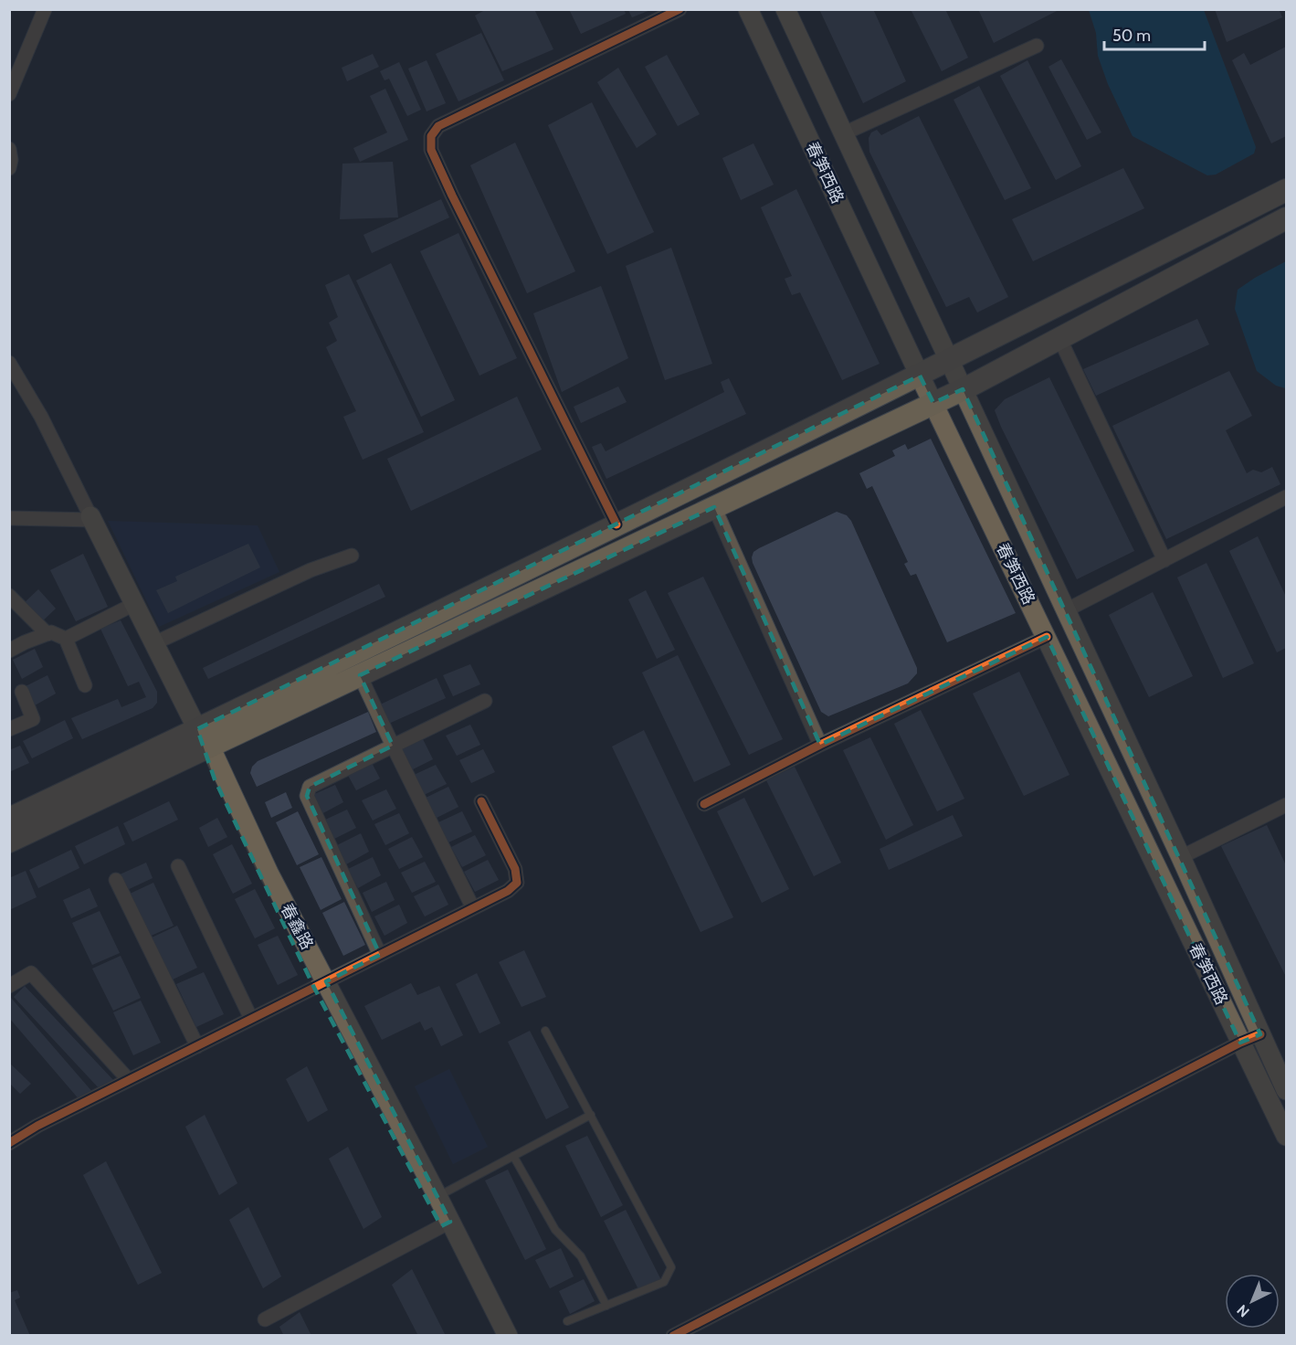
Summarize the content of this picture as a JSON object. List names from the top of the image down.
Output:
{
  "streets": {
    "main road": ["春笋西路", "春鑫路"]
  },
  "scale_bar": "50 m",
  "north": "bottom left"
}
